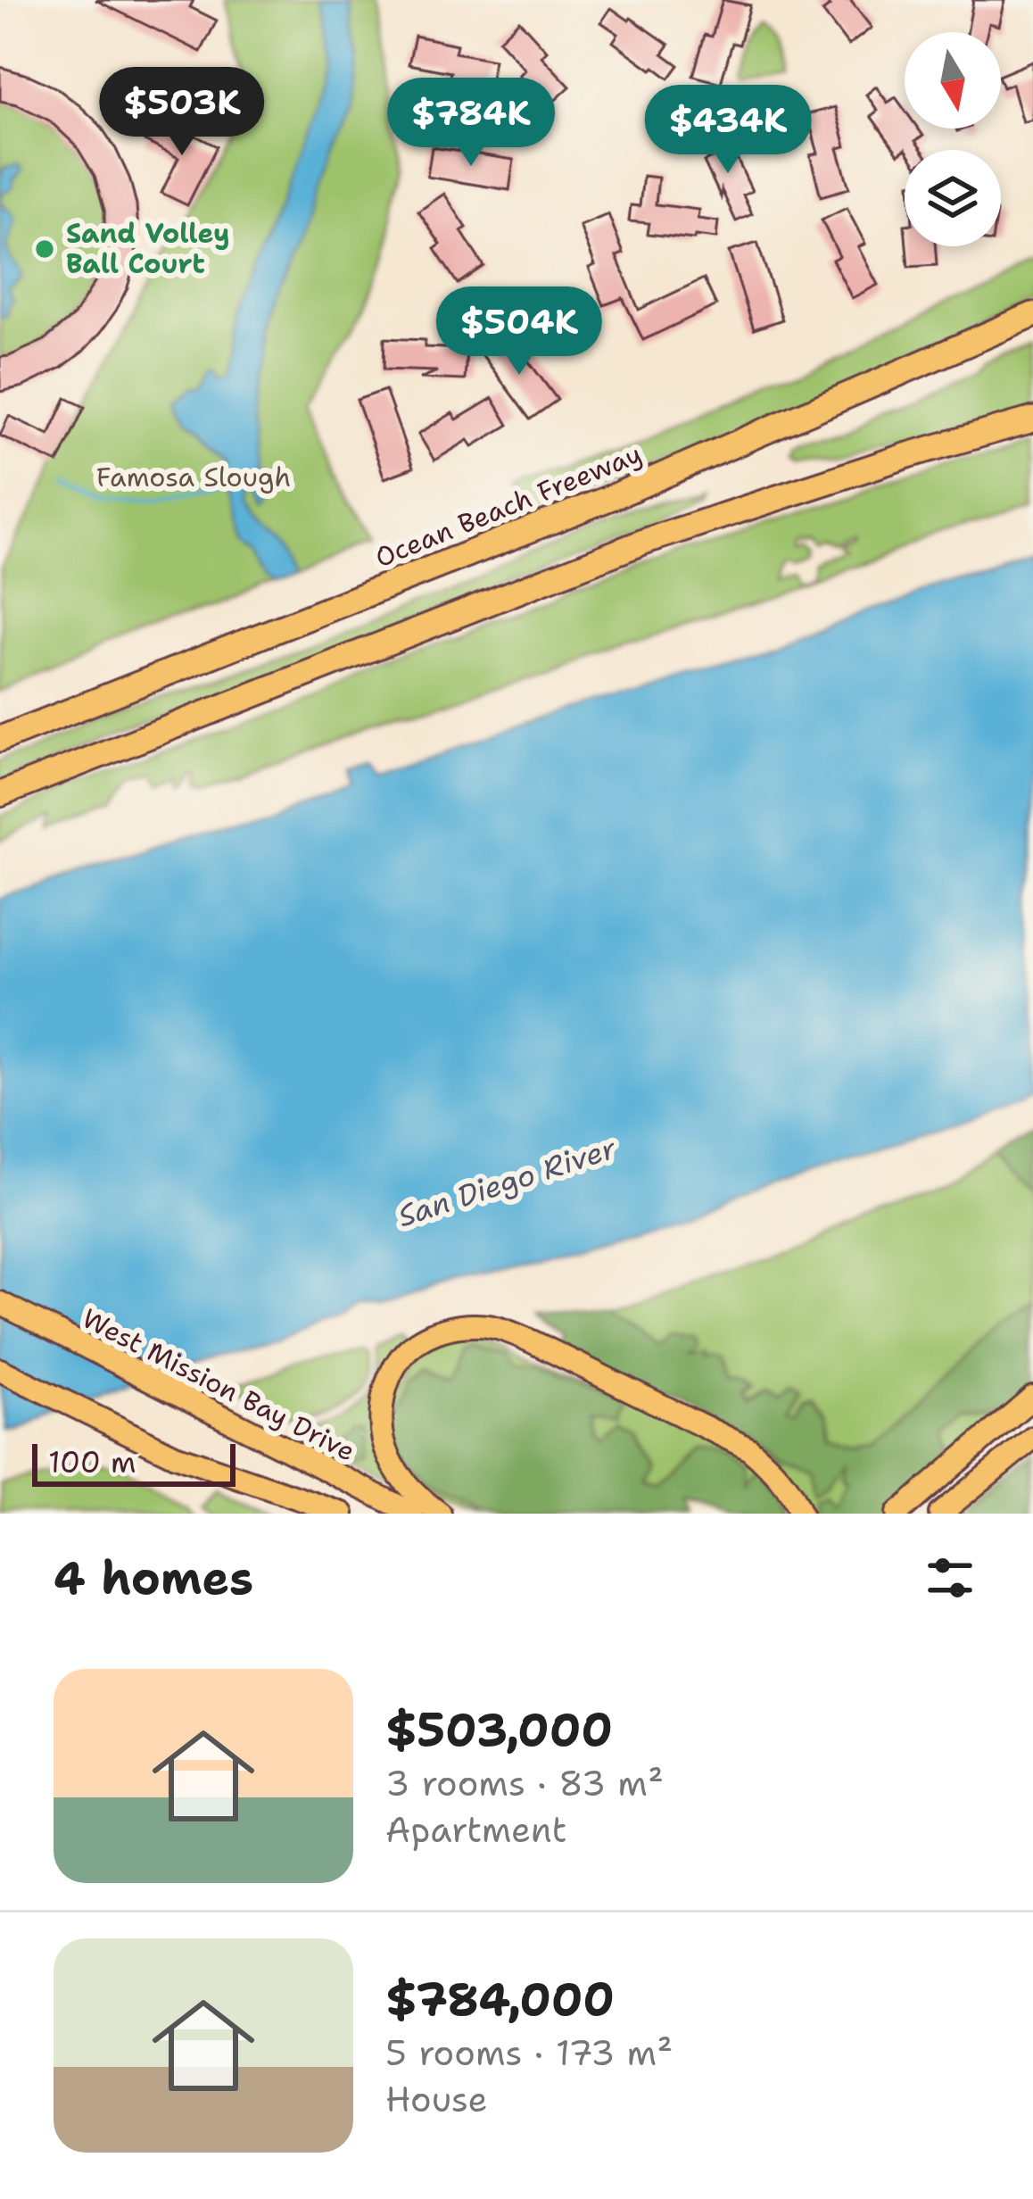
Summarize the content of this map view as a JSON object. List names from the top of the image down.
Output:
{
  "streets": {
    "highway": ["Ocean Beach Freeway"],
    "main road": ["West Mission Bay Drive"]
  },
  "water": ["San Diego River"],
  "parks": ["Famosa Slough"],
  "places": ["Sand Volley Ball Court"],
  "scale_bar": "100 m",
  "north": "bottom",
  "page": {
    "price": [
      "$503K",
      "$784K",
      "$434K",
      "$504K"
    ],
    "scale": "100 m",
    "heading": "4 homes",
    "list": [
      {
        "name": "$503,000",
        "note": "3 rooms · 83 m² · Apartment"
      },
      {
        "name": "$784,000",
        "note": "5 rooms · 173 m² · House"
      }
    ]
  }
}
